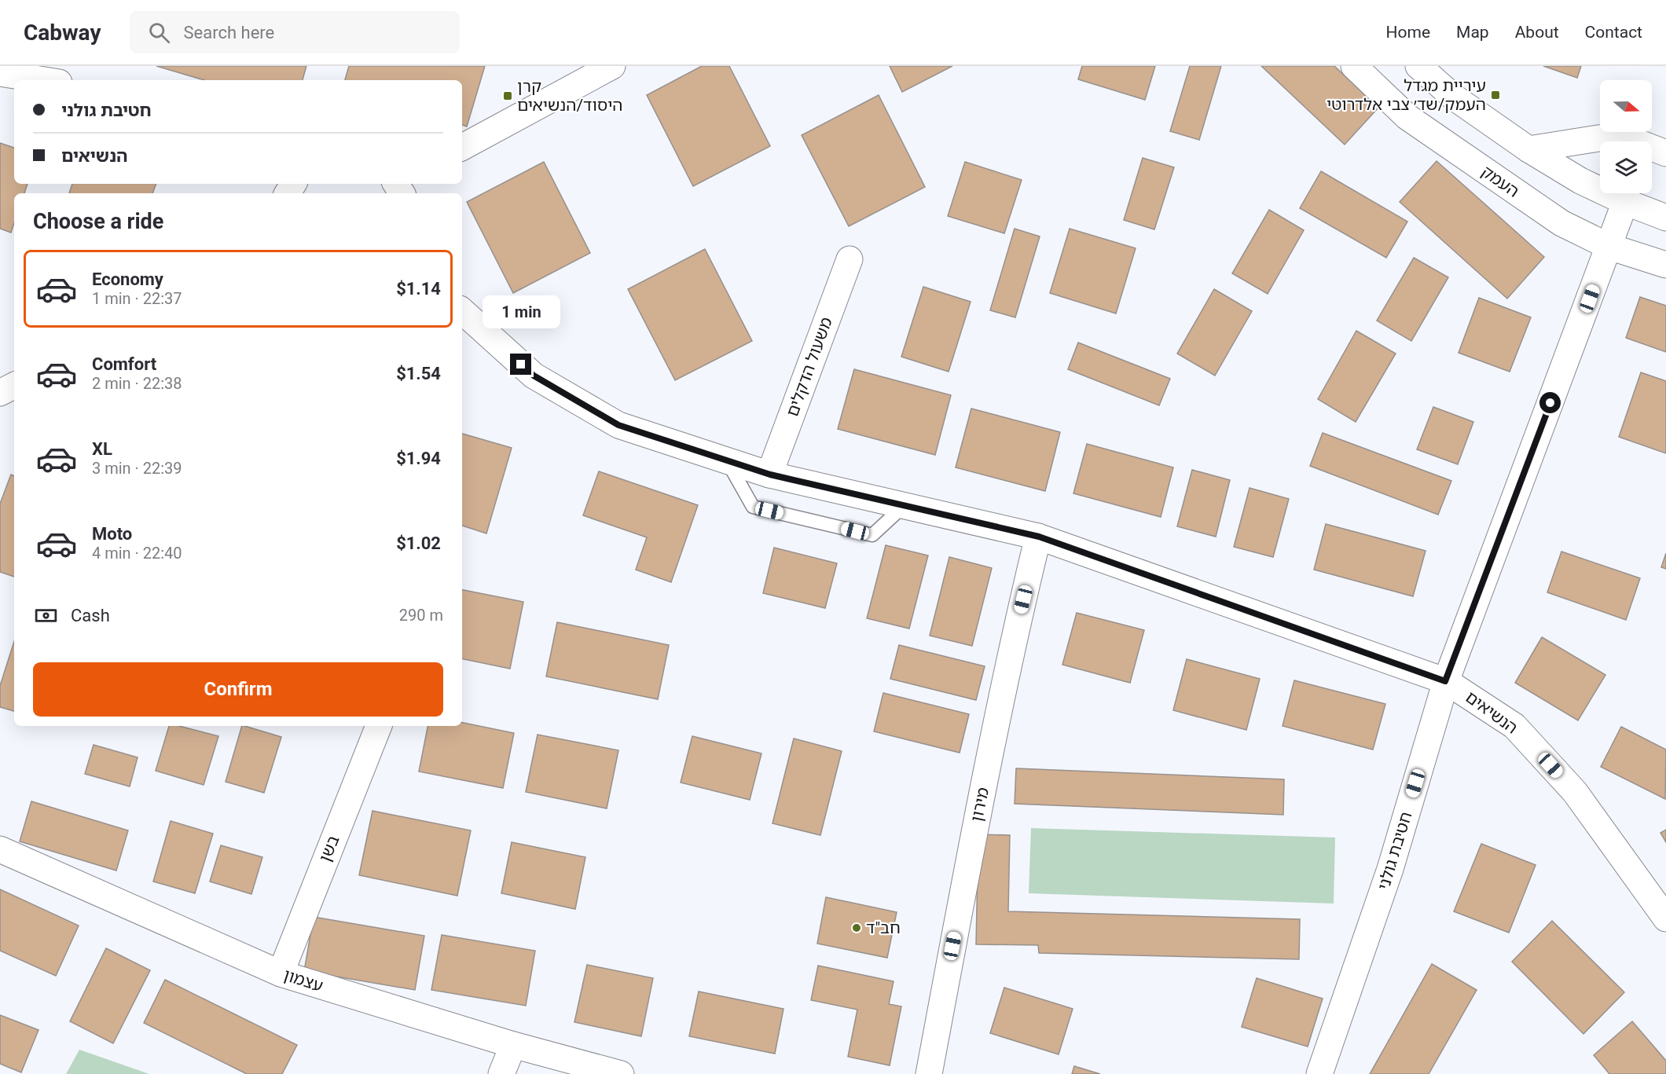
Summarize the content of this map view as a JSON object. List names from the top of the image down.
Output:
{
  "streets": {
    "street": [
      "העמק",
      "משעול הדקלים",
      "הנשיאים",
      "מירון",
      "בשן",
      "חטיבת גולני",
      "עצמון"
    ]
  },
  "crossings": [
    ["העמק", "חטיבת גולני"],
    ["משעול הדקלים", "הנשיאים"],
    ["הנשיאים", "מירון"],
    ["הנשיאים", "חטיבת גולני"],
    ["בשן", "עצמון"]
  ],
  "places": {
    "transit": ["עיריית מגדל העמק/שד׳ צבי אלדרוטי", "קרן היסוד/הנשיאים"],
    "other": ["חב\"ד"]
  },
  "north": "right",
  "page": {
    "header": "Cabway",
    "search": "Search here",
    "nav": [
      "Home",
      "Map",
      "About",
      "Contact"
    ],
    "banner": ["חטיבת גולני", "הנשיאים"],
    "heading": "Choose a ride",
    "list": [
      {
        "name": "Economy",
        "note": "1 min · 22:37",
        "value": "$1.14"
      },
      {
        "name": "Comfort",
        "note": "2 min · 22:38",
        "value": "$1.54"
      },
      {
        "name": "XL",
        "note": "3 min · 22:39",
        "value": "$1.94"
      },
      {
        "name": "Moto",
        "note": "4 min · 22:40",
        "value": "$1.02"
      }
    ],
    "bubble": "1 min",
    "pay": ["Cash", "290 m"],
    "buttons": "Confirm"
  }
}
